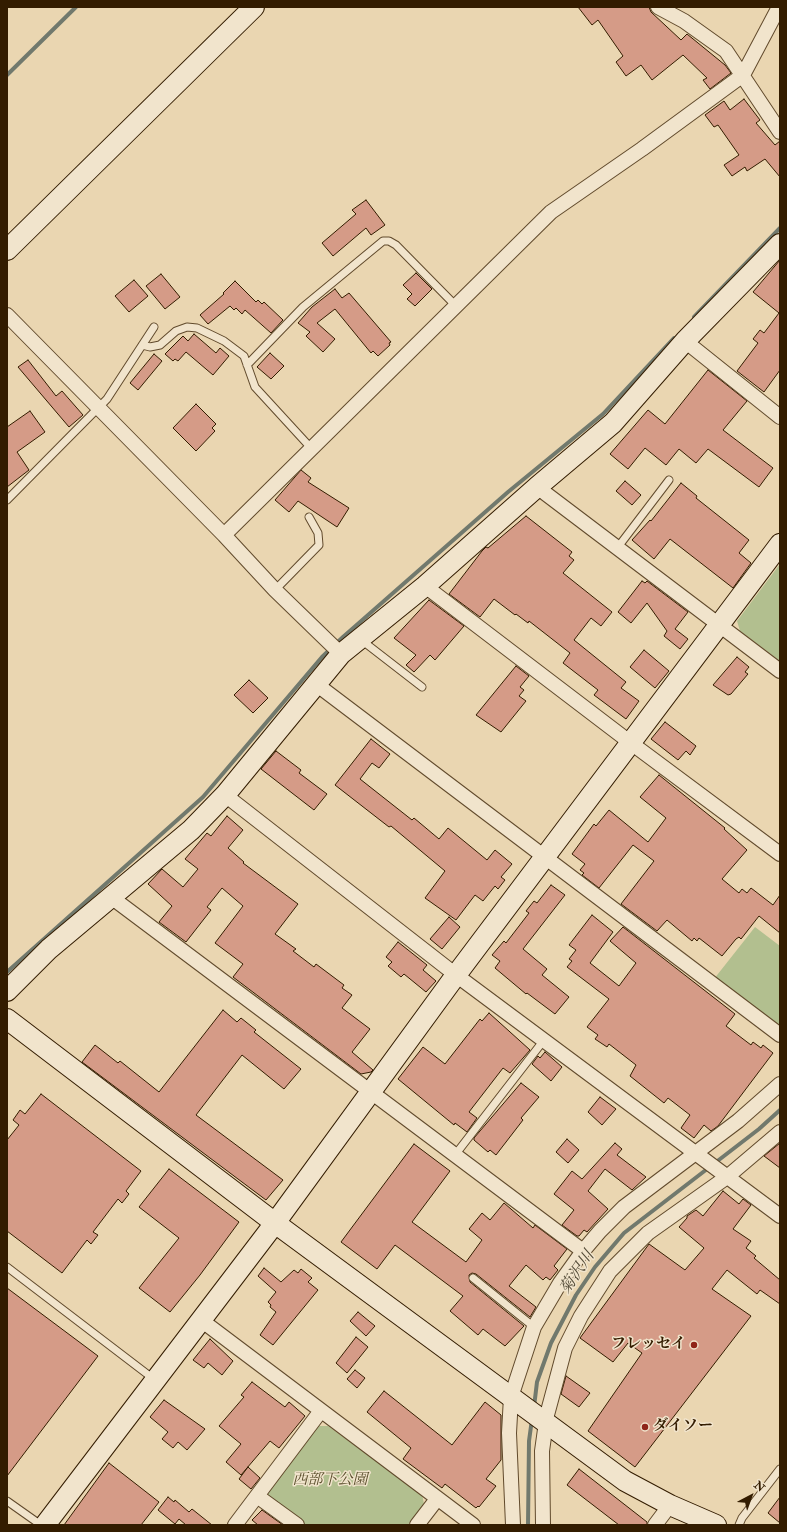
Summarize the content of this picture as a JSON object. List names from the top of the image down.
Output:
{
  "water": ["菊沢川"],
  "parks": ["西部下公園"],
  "places": ["フレッセイ", "ダイソー"],
  "north": "top right"
}
